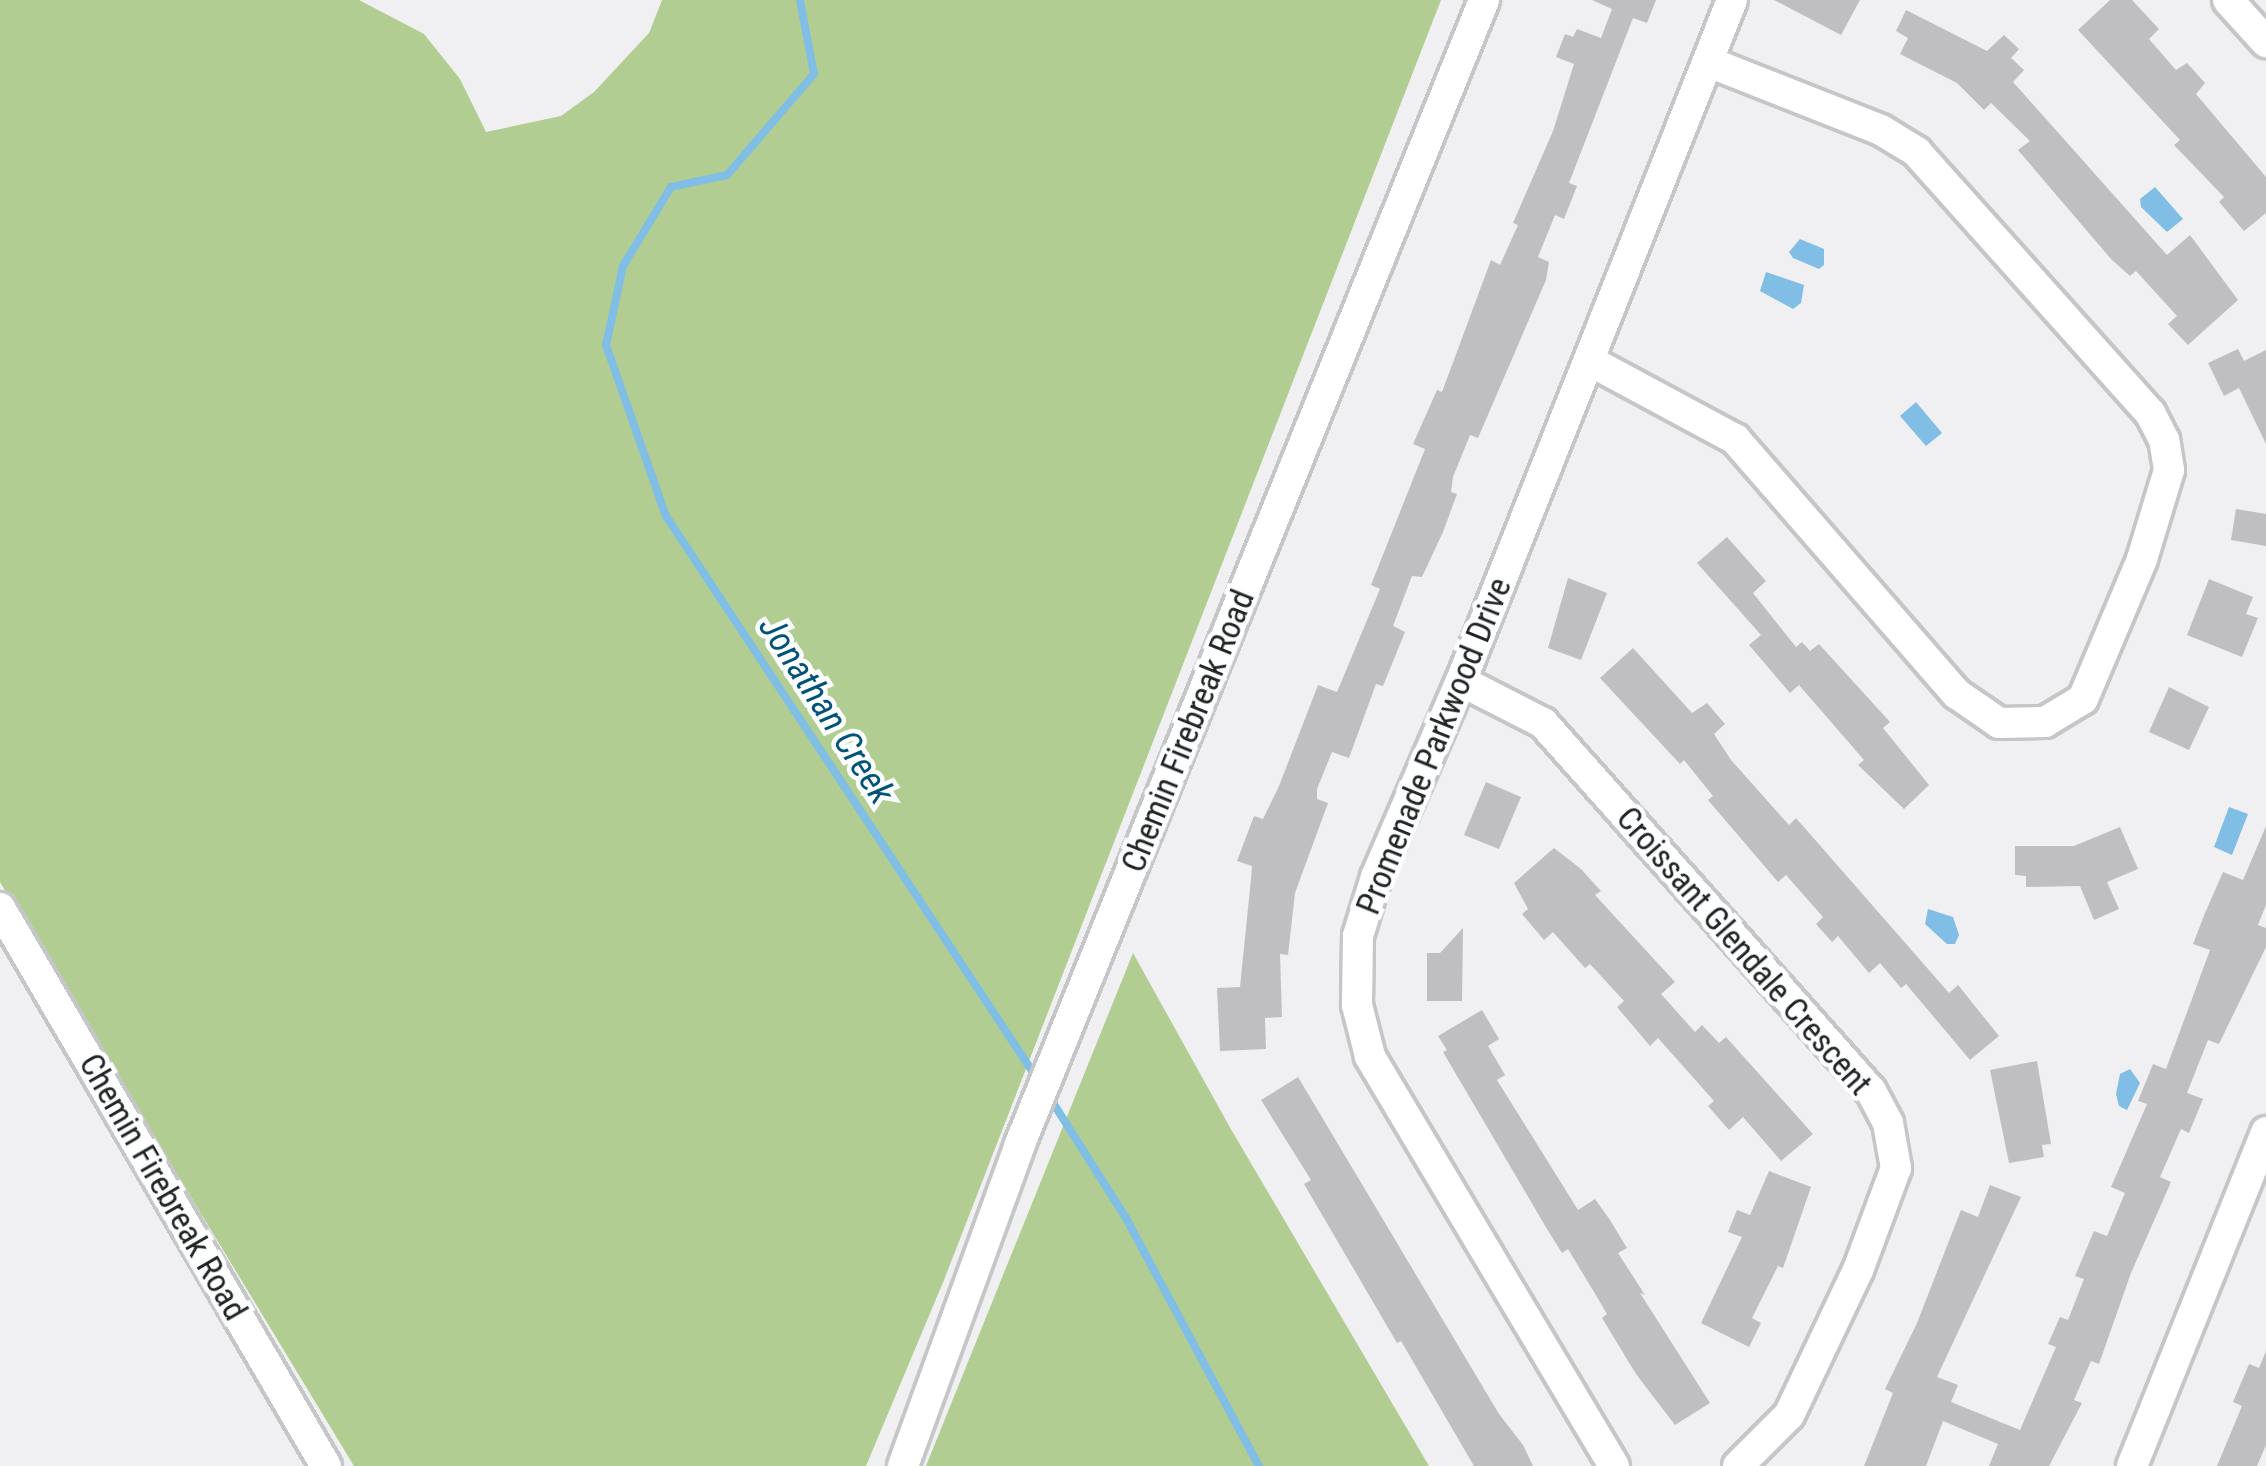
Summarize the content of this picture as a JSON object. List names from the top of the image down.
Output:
{
  "streets": {
    "street": ["Chemin Firebreak Road", "Promenade Parkwood Drive", "Croissant Glendale Crescent"]
  },
  "crossings": [
    ["Promenade Parkwood Drive", "Croissant Glendale Crescent"]
  ],
  "water": ["Jonathan Creek"]
}
